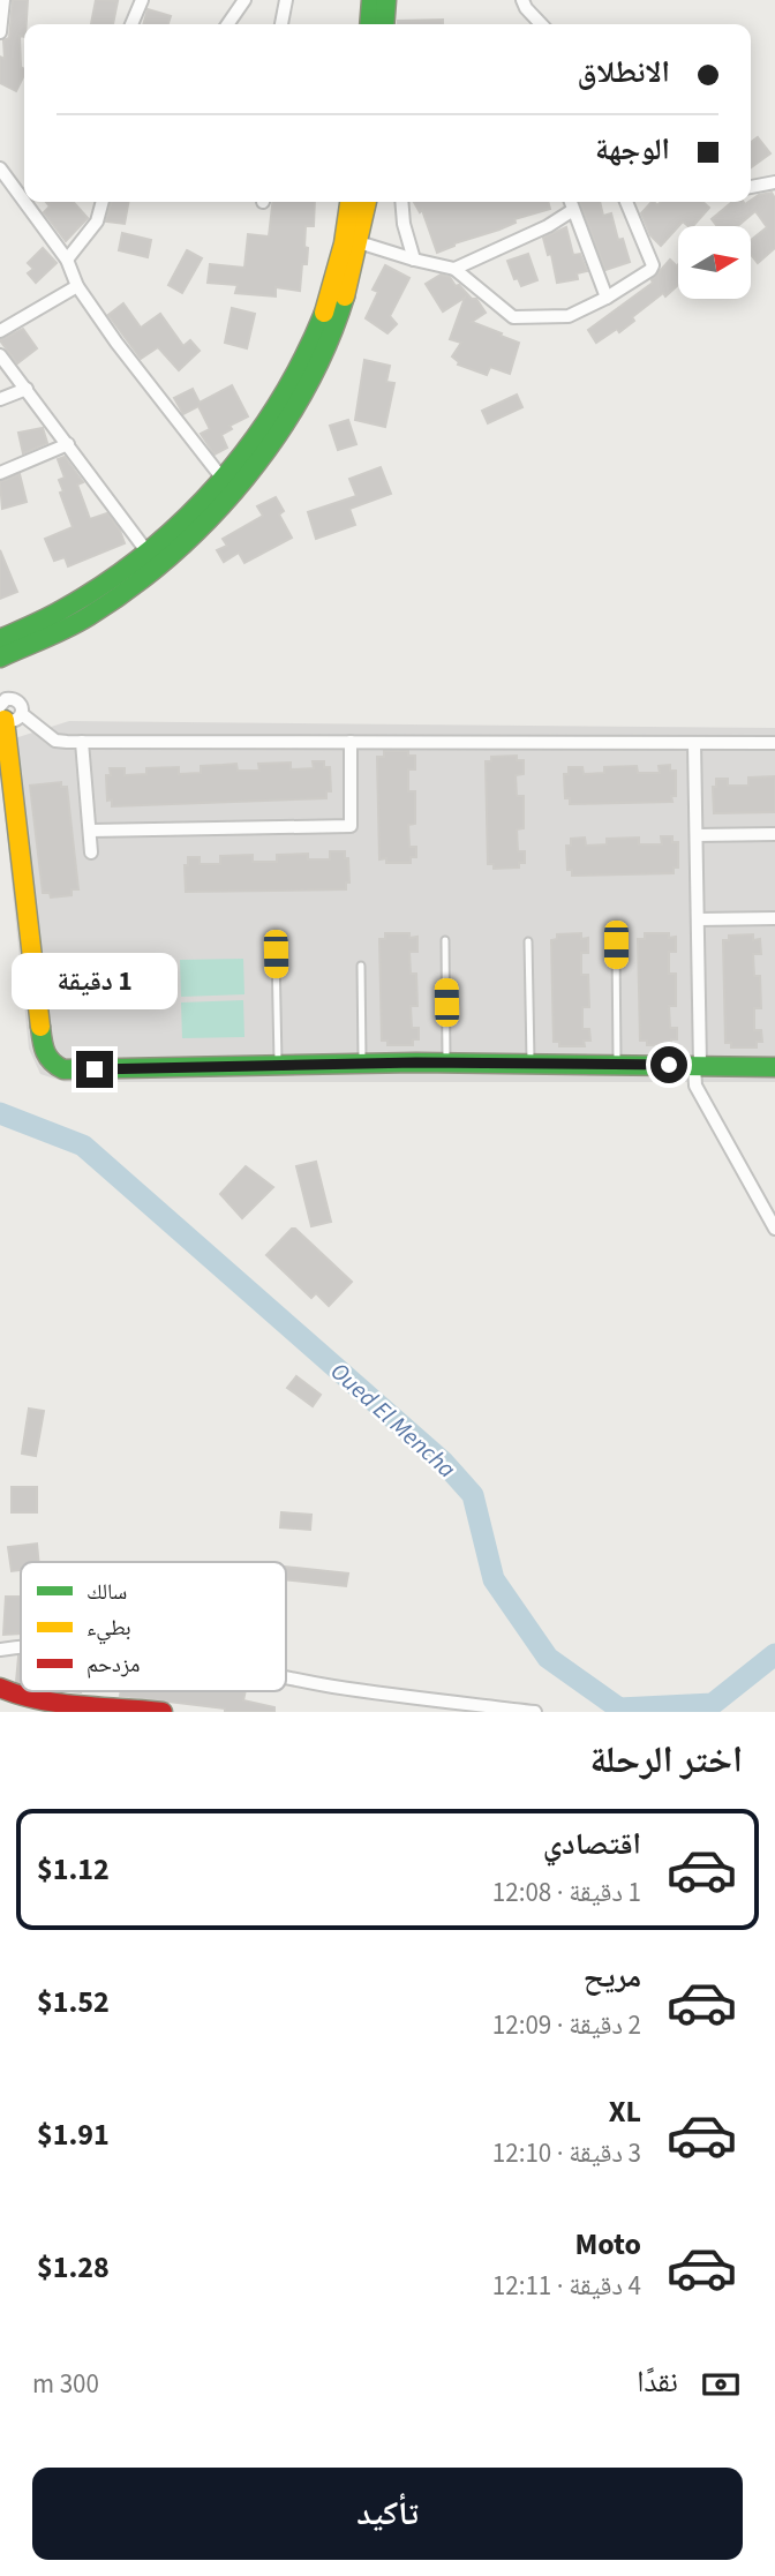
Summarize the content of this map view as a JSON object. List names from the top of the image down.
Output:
{
  "water": ["Oued El Mencha"],
  "legend": ["سالك", "بطيء", "مزدحم"],
  "north": "right",
  "page": {
    "banner": ["الانطلاق", "الوجهة"],
    "bubble": "1 دقيقة",
    "heading": "اختر الرحلة",
    "list": [
      {
        "name": "اقتصادي",
        "note": "1 دقيقة · 12:08",
        "value": "$1.12"
      },
      {
        "name": "مريح",
        "note": "2 دقيقة · 12:09",
        "value": "$1.52"
      },
      {
        "name": "XL",
        "note": "3 دقيقة · 12:10",
        "value": "$1.91"
      },
      {
        "name": "Moto",
        "note": "4 دقيقة · 12:11",
        "value": "$1.28"
      }
    ],
    "pay": ["نقدًا", "300 m"],
    "buttons": "تأكيد"
  }
}
